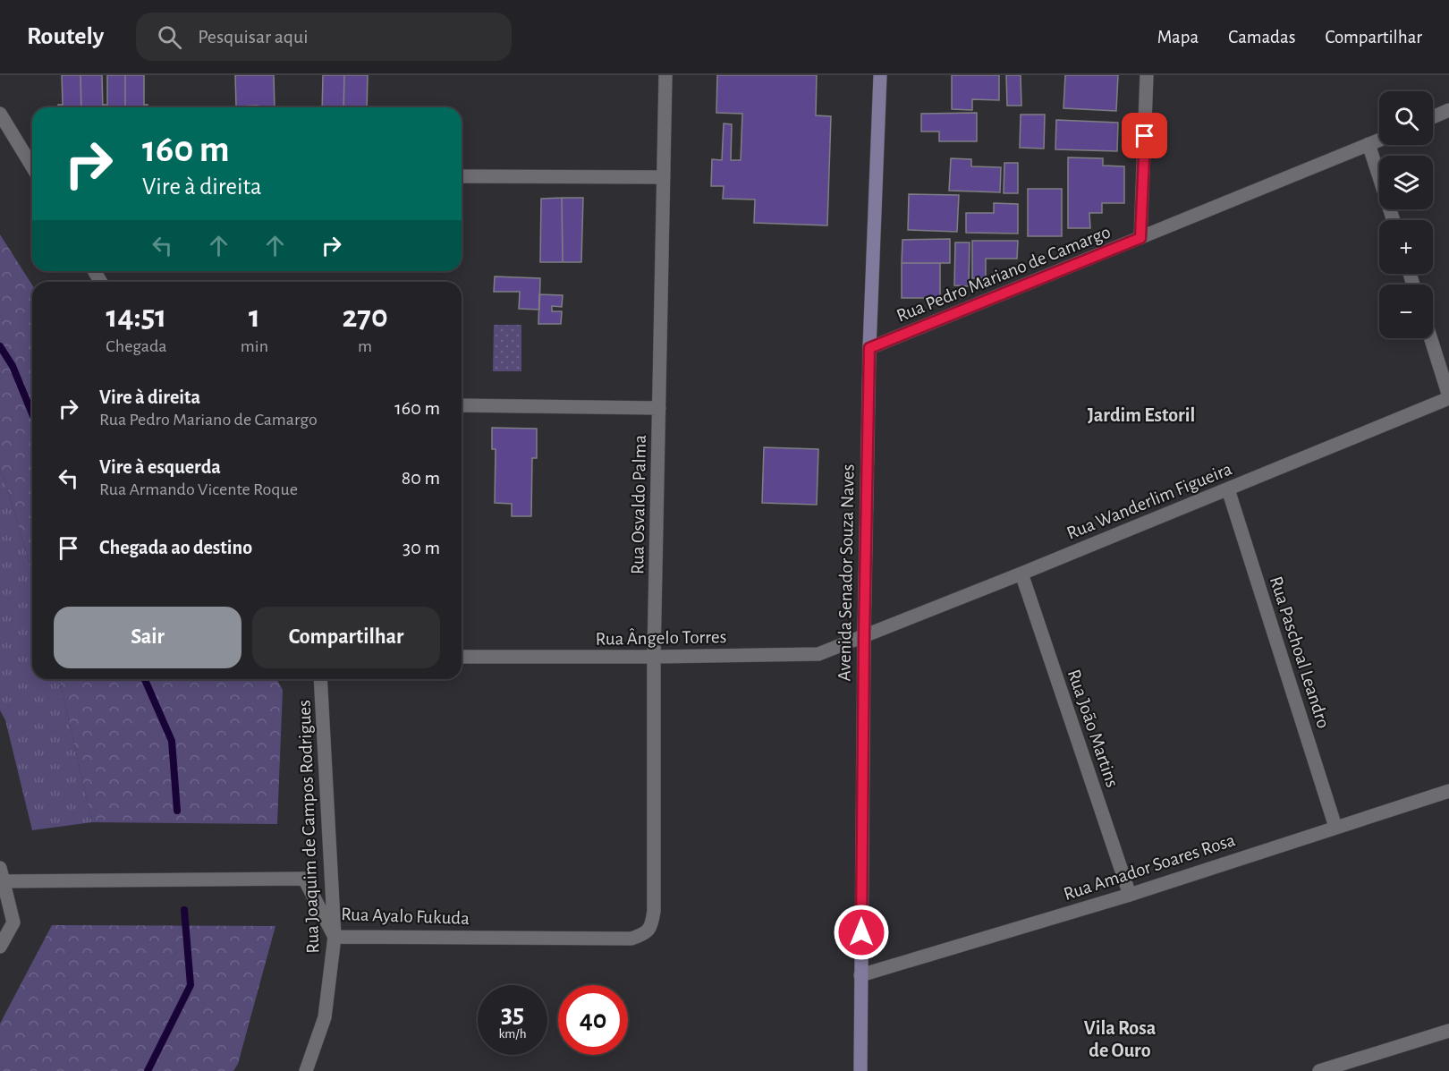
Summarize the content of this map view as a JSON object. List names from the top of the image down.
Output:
{
  "streets": {
    "street": [
      "Rua Pedro Mariano de Camargo",
      "Rua Wanderlim Figueira",
      "Rua Osvaldo Palma",
      "Avenida Senador Souza Naves",
      "Rua Ângelo Torres",
      "Rua Paschoal Leandro",
      "Rua João Martins",
      "Rua Joaquim de Campos Rodrigues",
      "Rua Amador Soares Rosa",
      "Rua Ayalo Fukuda"
    ]
  },
  "crossings": [
    ["Rua Pedro Mariano de Camargo", "Avenida Senador Souza Naves"],
    ["Rua Wanderlim Figueira", "Avenida Senador Souza Naves"],
    ["Rua Wanderlim Figueira", "Rua Ângelo Torres"],
    ["Rua Wanderlim Figueira", "Rua Paschoal Leandro"],
    ["Rua Wanderlim Figueira", "Rua João Martins"],
    ["Rua Osvaldo Palma", "Rua Ângelo Torres"],
    ["Rua Osvaldo Palma", "Rua Ayalo Fukuda"],
    ["Avenida Senador Souza Naves", "Rua Ângelo Torres"],
    ["Avenida Senador Souza Naves", "Rua Amador Soares Rosa"],
    ["Rua Paschoal Leandro", "Rua Amador Soares Rosa"],
    ["Rua João Martins", "Rua Amador Soares Rosa"],
    ["Rua Joaquim de Campos Rodrigues", "Rua Ayalo Fukuda"]
  ],
  "districts": ["Jardim Estoril", "Vila Rosa de Ouro"],
  "page": {
    "header": "Routely",
    "search": "Pesquisar aqui",
    "nav": ["Mapa", "Camadas", "Compartilhar"],
    "map_buttons": ["+", "−"],
    "turn": ["160 m", "Vire à direita"],
    "eta": [
      "14:51",
      "Chegada",
      "1",
      "min",
      "270",
      "m"
    ],
    "list": [
      {
        "name": "Vire à direita",
        "note": "Rua Pedro Mariano de Camargo",
        "value": "160 m"
      },
      {
        "name": "Vire à esquerda",
        "note": "Rua Armando Vicente Roque",
        "value": "80 m"
      },
      {
        "name": "Chegada ao destino",
        "value": "30 m"
      }
    ],
    "buttons": ["Sair", "Compartilhar"],
    "speed": "35 km/h",
    "limit": "40"
  }
}
